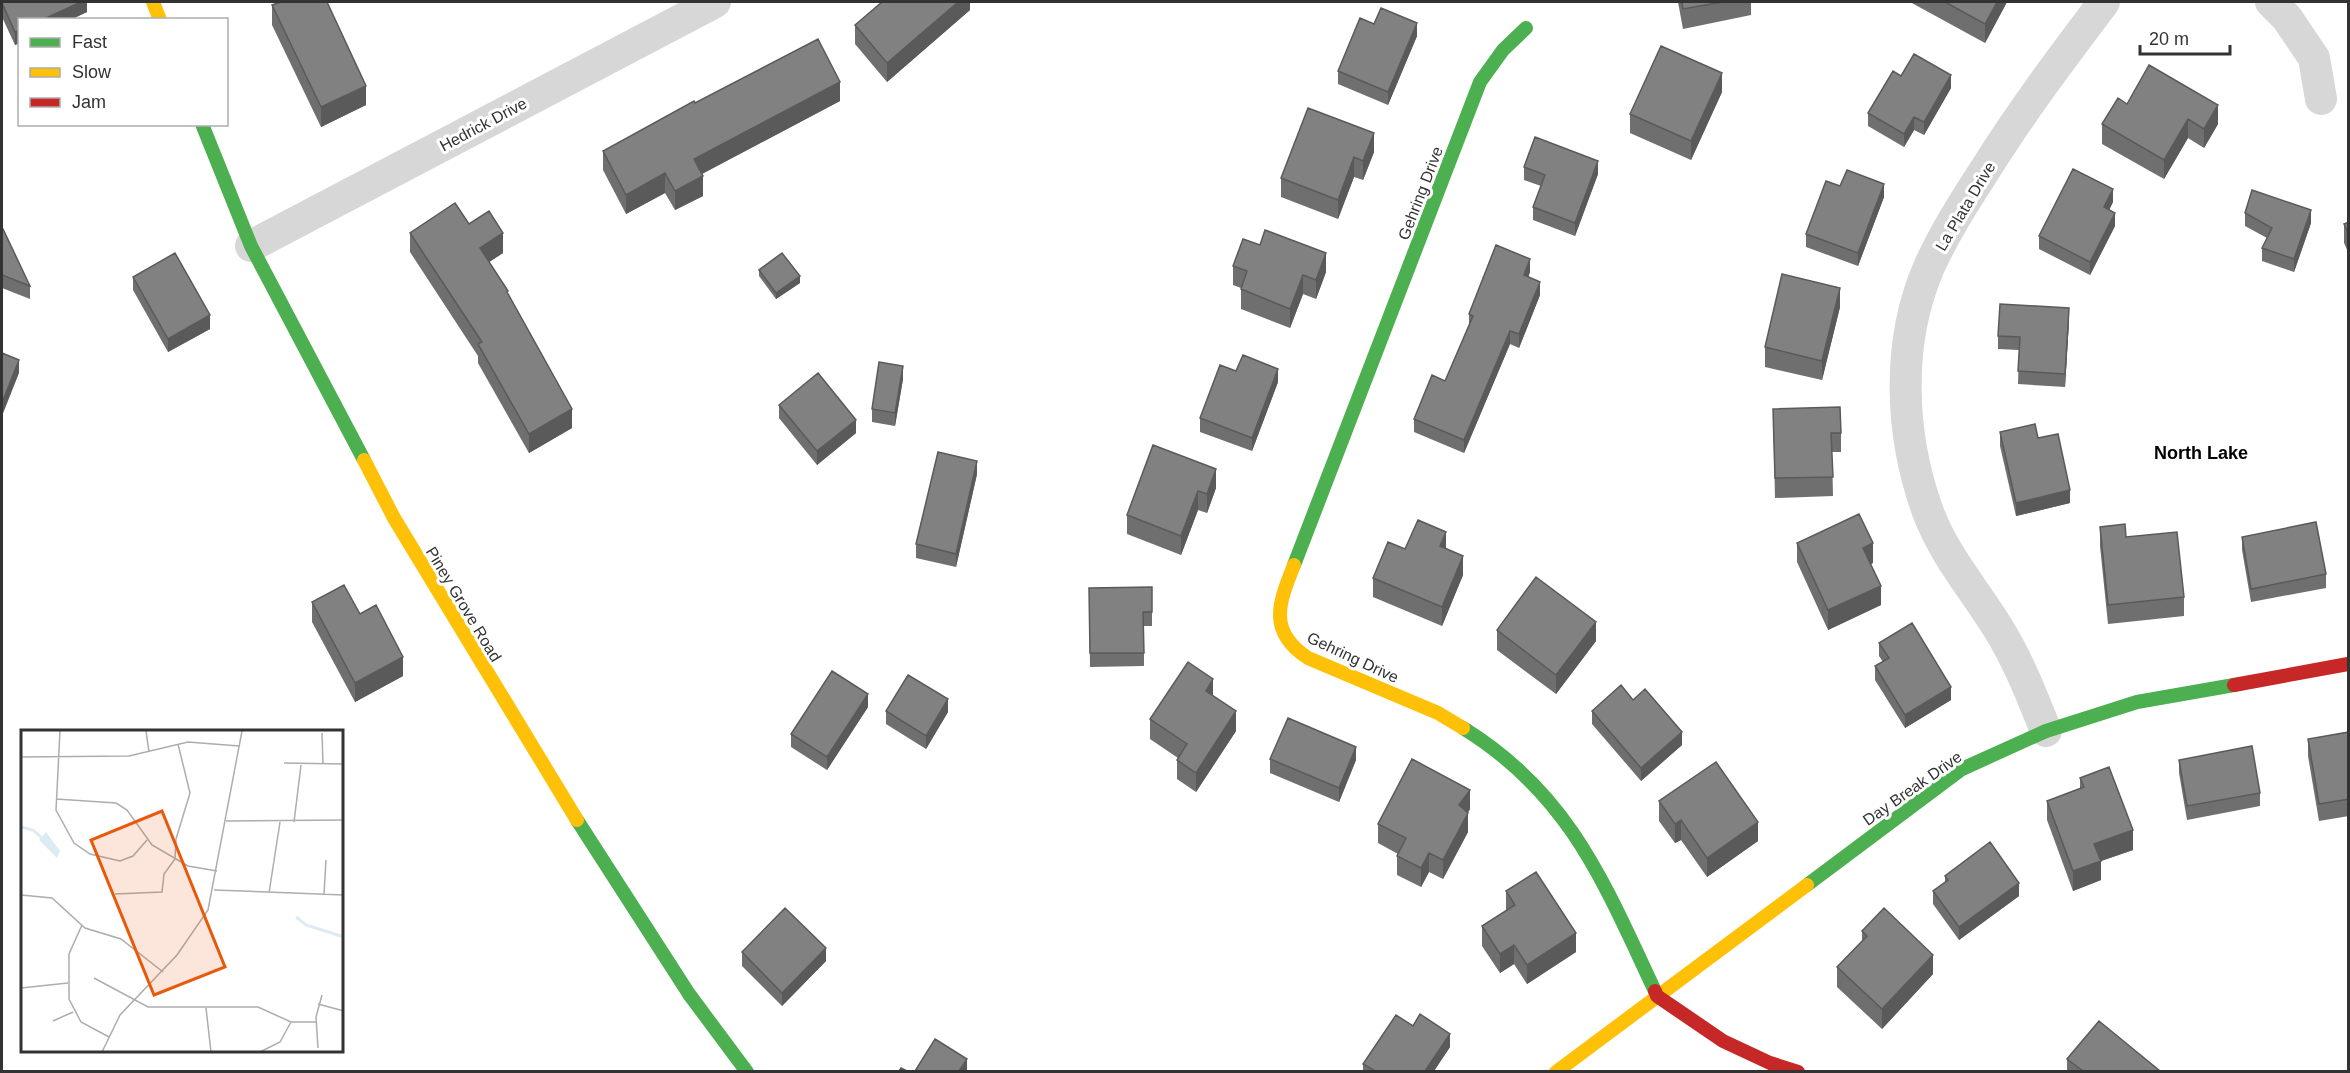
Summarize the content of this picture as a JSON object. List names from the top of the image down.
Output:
{
  "streets": {
    "street": [
      "Hedrick Drive",
      "Gehring Drive",
      "La Plata Drive",
      "Piney Grove Road",
      "Day Break Drive"
    ]
  },
  "crossings": [
    ["Hedrick Drive", "Piney Grove Road"],
    ["Gehring Drive", "Day Break Drive"],
    ["La Plata Drive", "Day Break Drive"]
  ],
  "districts": ["North Lake"],
  "legend": ["Fast", "Slow", "Jam"],
  "scale_bar": "20 m"
}
